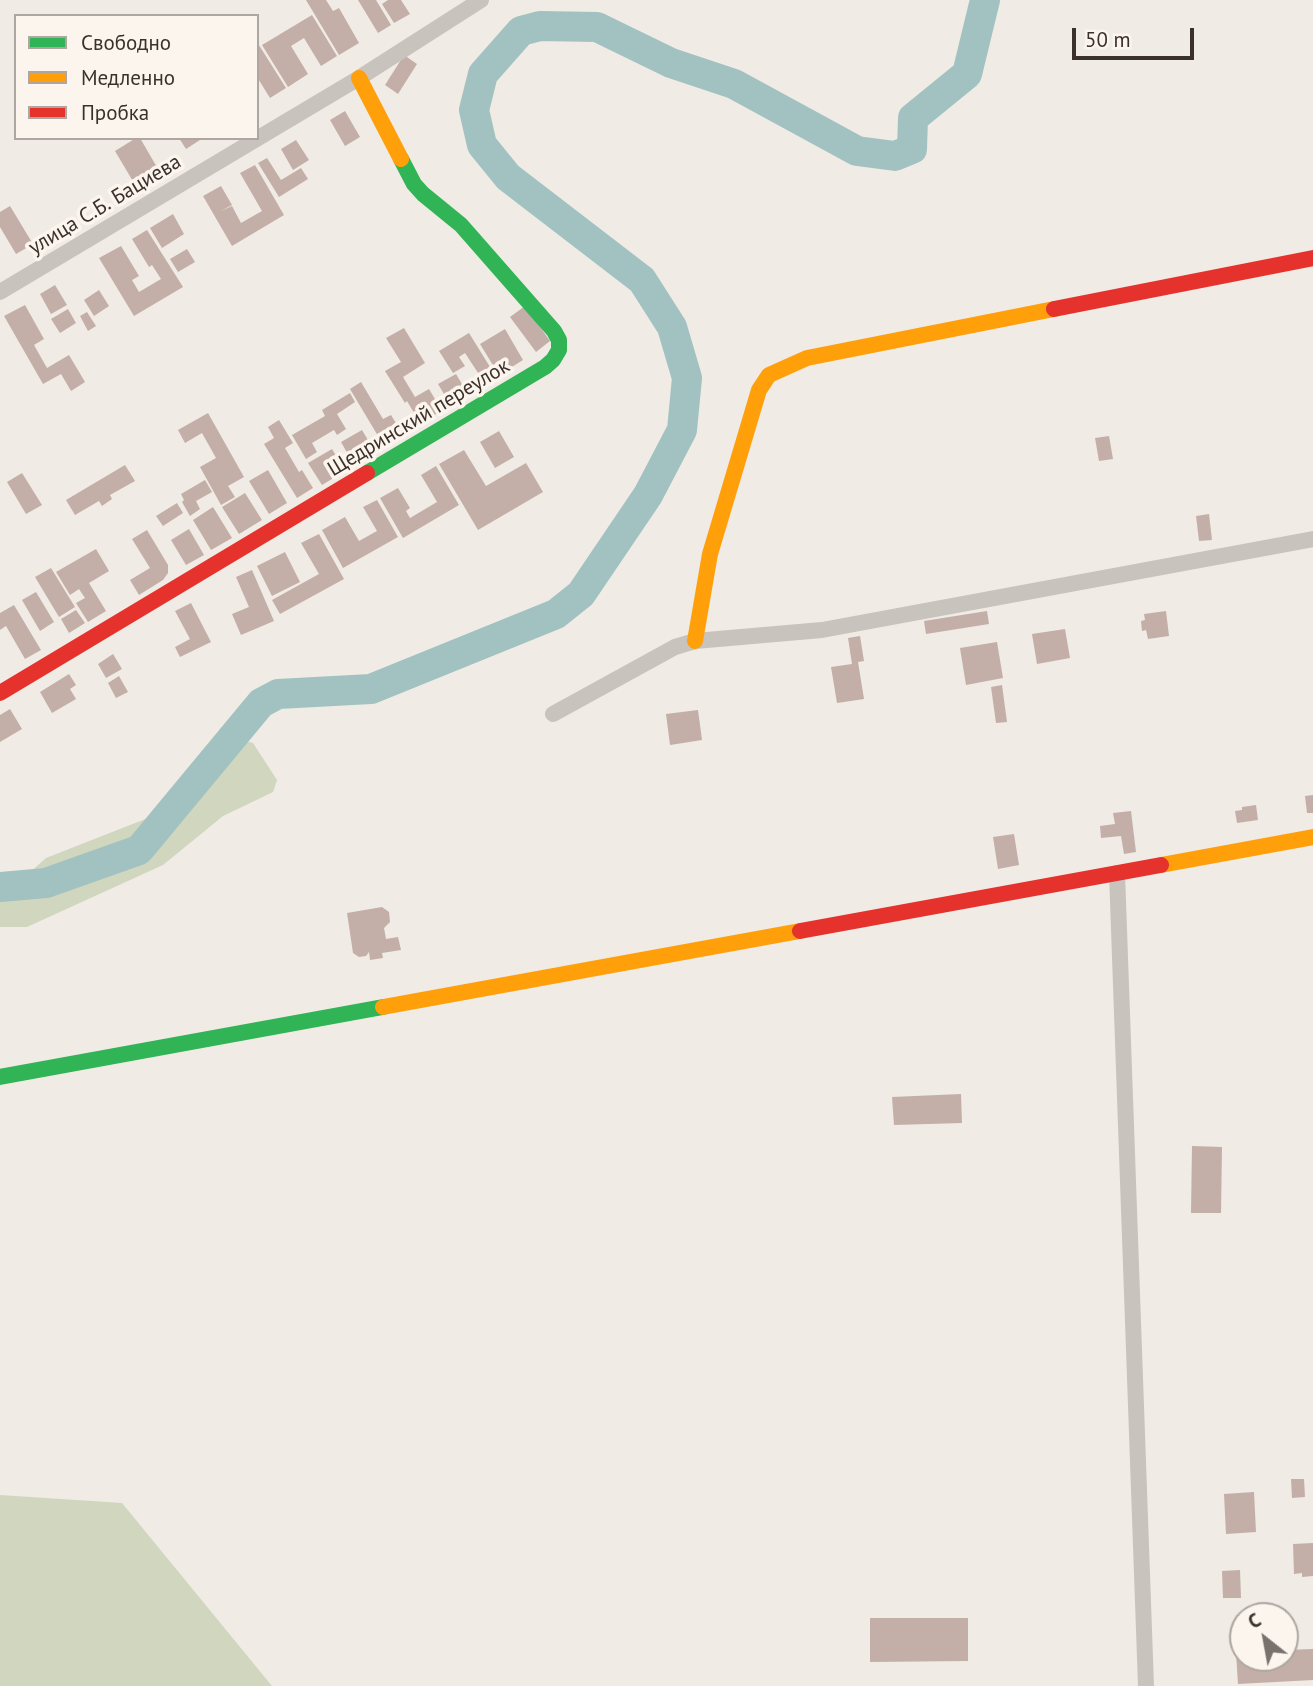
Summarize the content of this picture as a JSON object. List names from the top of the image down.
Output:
{
  "streets": {
    "street": ["улица С.Б. Бациева", "Щедринский переулок"]
  },
  "crossings": [
    ["улица С.Б. Бациева", "Щедринский переулок"]
  ],
  "legend": ["Свободно", "Медленно", "Пробка"],
  "scale_bar": "50 m",
  "north": "top left"
}
